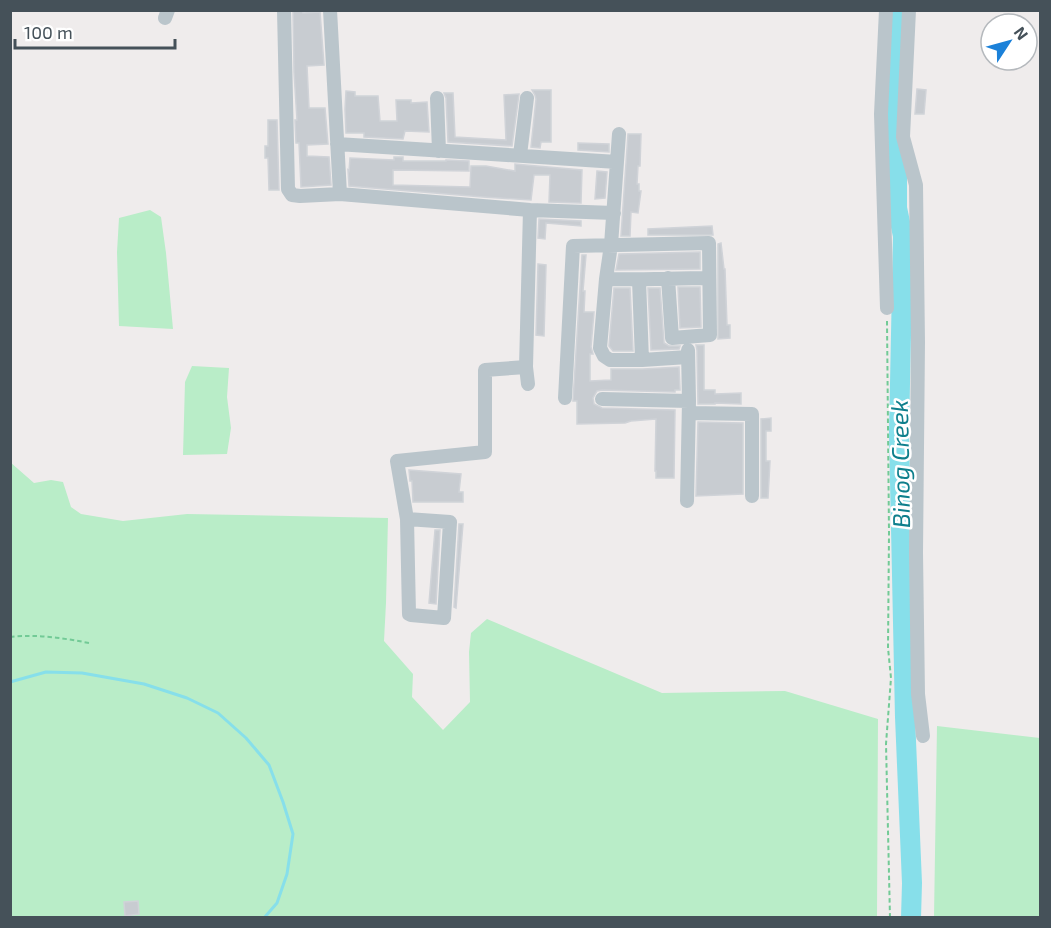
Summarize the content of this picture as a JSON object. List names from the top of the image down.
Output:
{
  "water": ["Binog Creek"],
  "scale_bar": "100 m",
  "north": "top right"
}
